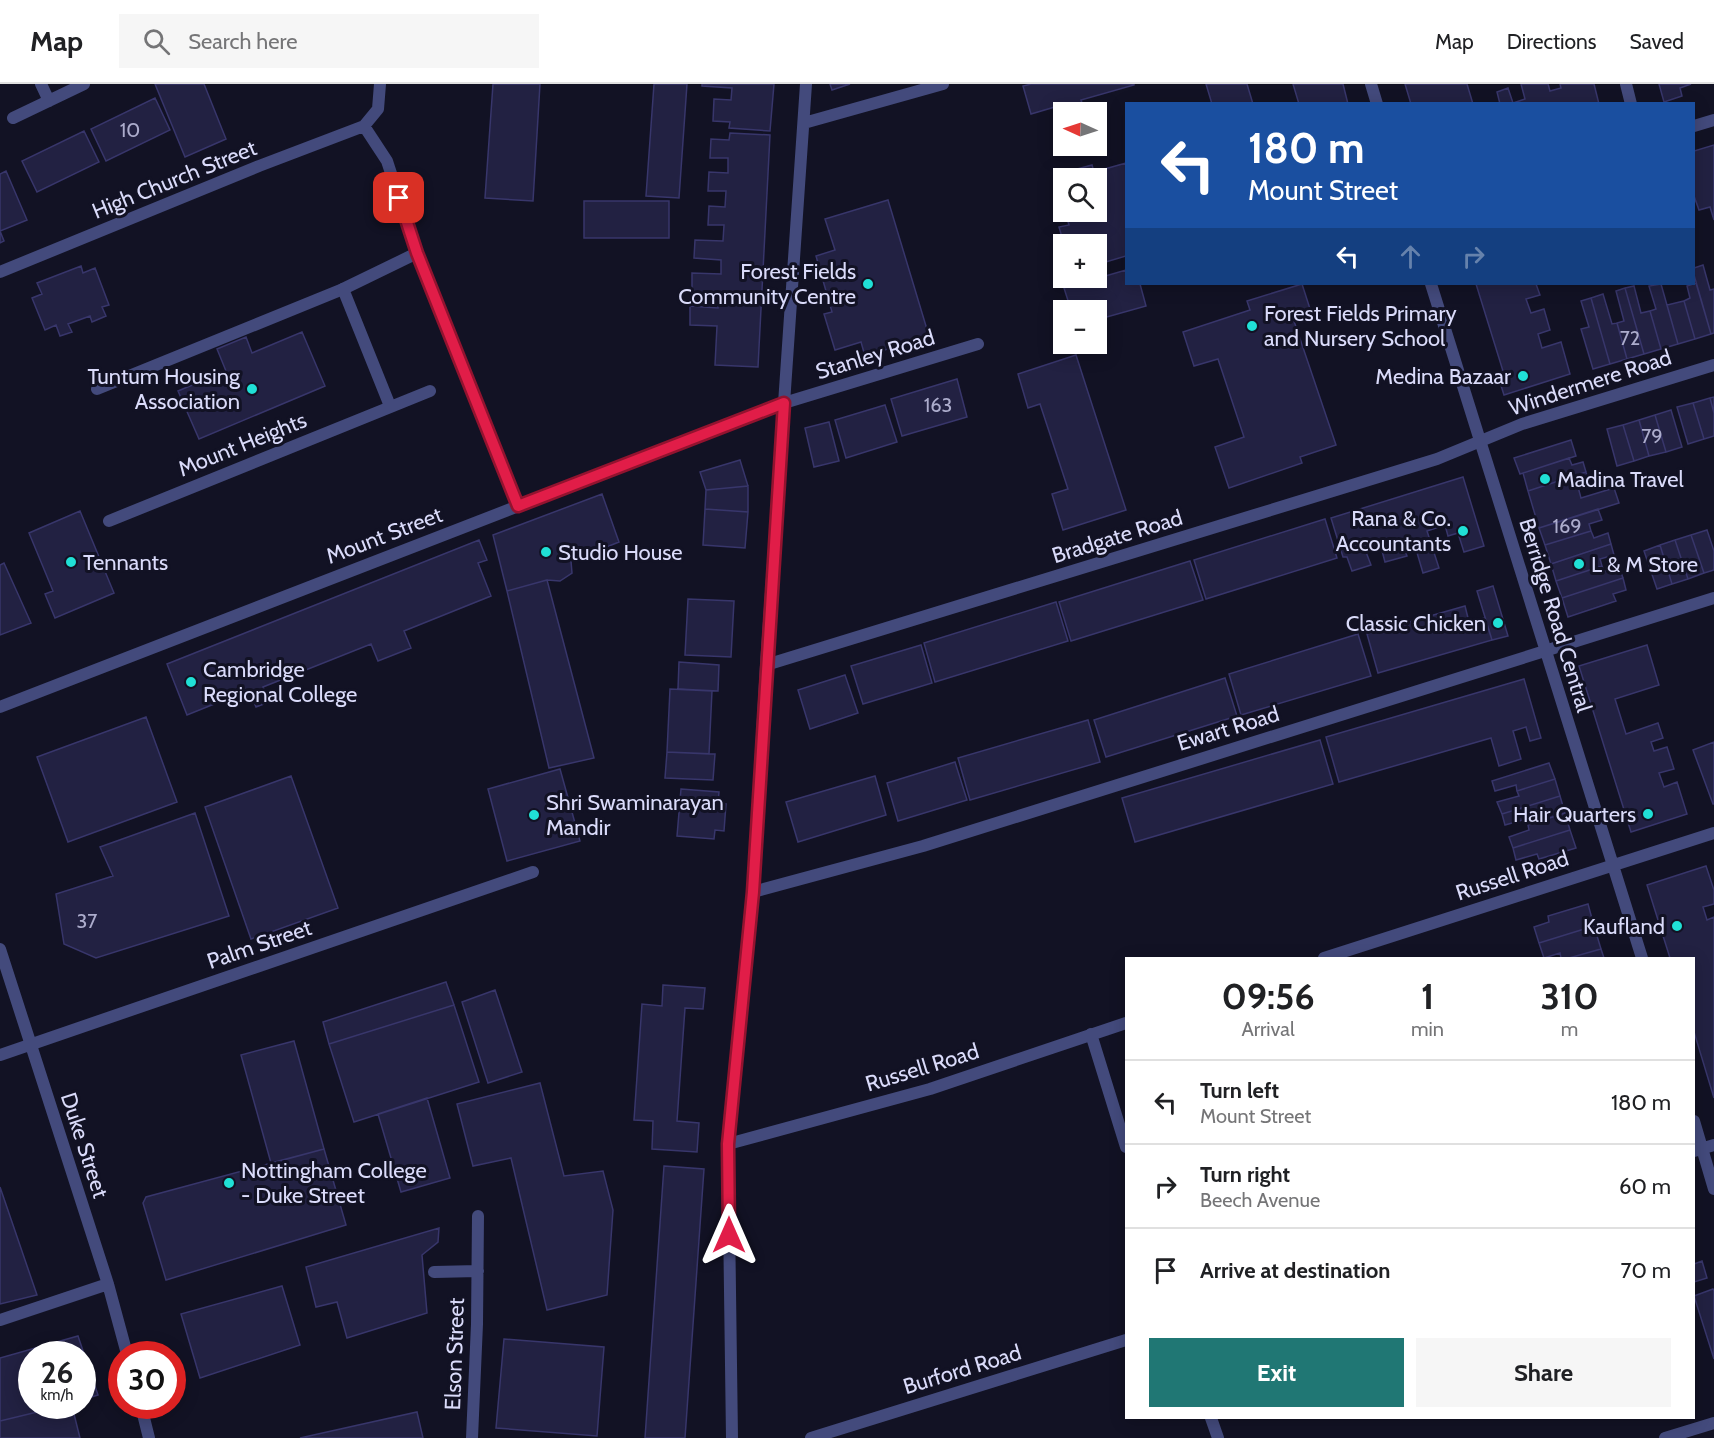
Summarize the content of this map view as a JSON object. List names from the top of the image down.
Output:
{
  "streets": {
    "street": [
      "High Church Street",
      "Stanley Road",
      "Windermere Road",
      "Mount Heights",
      "Mount Street",
      "Bradgate Road",
      "Berridge Road Central",
      "Ewart Road",
      "Russell Road",
      "Palm Street",
      "Duke Street",
      "Elson Street",
      "Burford Road"
    ]
  },
  "crossings": [
    ["Stanley Road", "Mount Street"],
    ["Windermere Road", "Bradgate Road"],
    ["Windermere Road", "Berridge Road Central"],
    ["Bradgate Road", "Berridge Road Central"],
    ["Berridge Road Central", "Ewart Road"],
    ["Berridge Road Central", "Russell Road"],
    ["Palm Street", "Duke Street"]
  ],
  "places": [
    "Forest Fields Community Centre",
    "Forest Fields Primary and Nursery School",
    "Medina Bazaar",
    "Tuntum Housing Association",
    "Madina Travel",
    "Rana & Co. Accountants",
    "Studio House",
    "Tennants",
    "L & M Store",
    "Classic Chicken",
    "Cambridge Regional College",
    "Hair Quarters",
    "Shri Swaminarayan Mandir",
    "Kaufland",
    "Nottingham College - Duke Street"
  ],
  "house_numbers": [
    "10",
    "72",
    "163",
    "79",
    "169",
    "37"
  ],
  "north": "left",
  "page": {
    "header": "Map",
    "search": "Search here",
    "nav": ["Map", "Directions", "Saved"],
    "map_buttons": ["+", "−"],
    "turn": ["180 m", "Mount Street"],
    "eta": [
      "09:56",
      "Arrival",
      "1",
      "min",
      "310",
      "m"
    ],
    "list": [
      {
        "name": "Turn left",
        "note": "Mount Street",
        "value": "180 m"
      },
      {
        "name": "Turn right",
        "note": "Beech Avenue",
        "value": "60 m"
      },
      {
        "name": "Arrive at destination",
        "value": "70 m"
      }
    ],
    "buttons": ["Exit", "Share"],
    "speed": "26 km/h",
    "limit": "30"
  }
}
